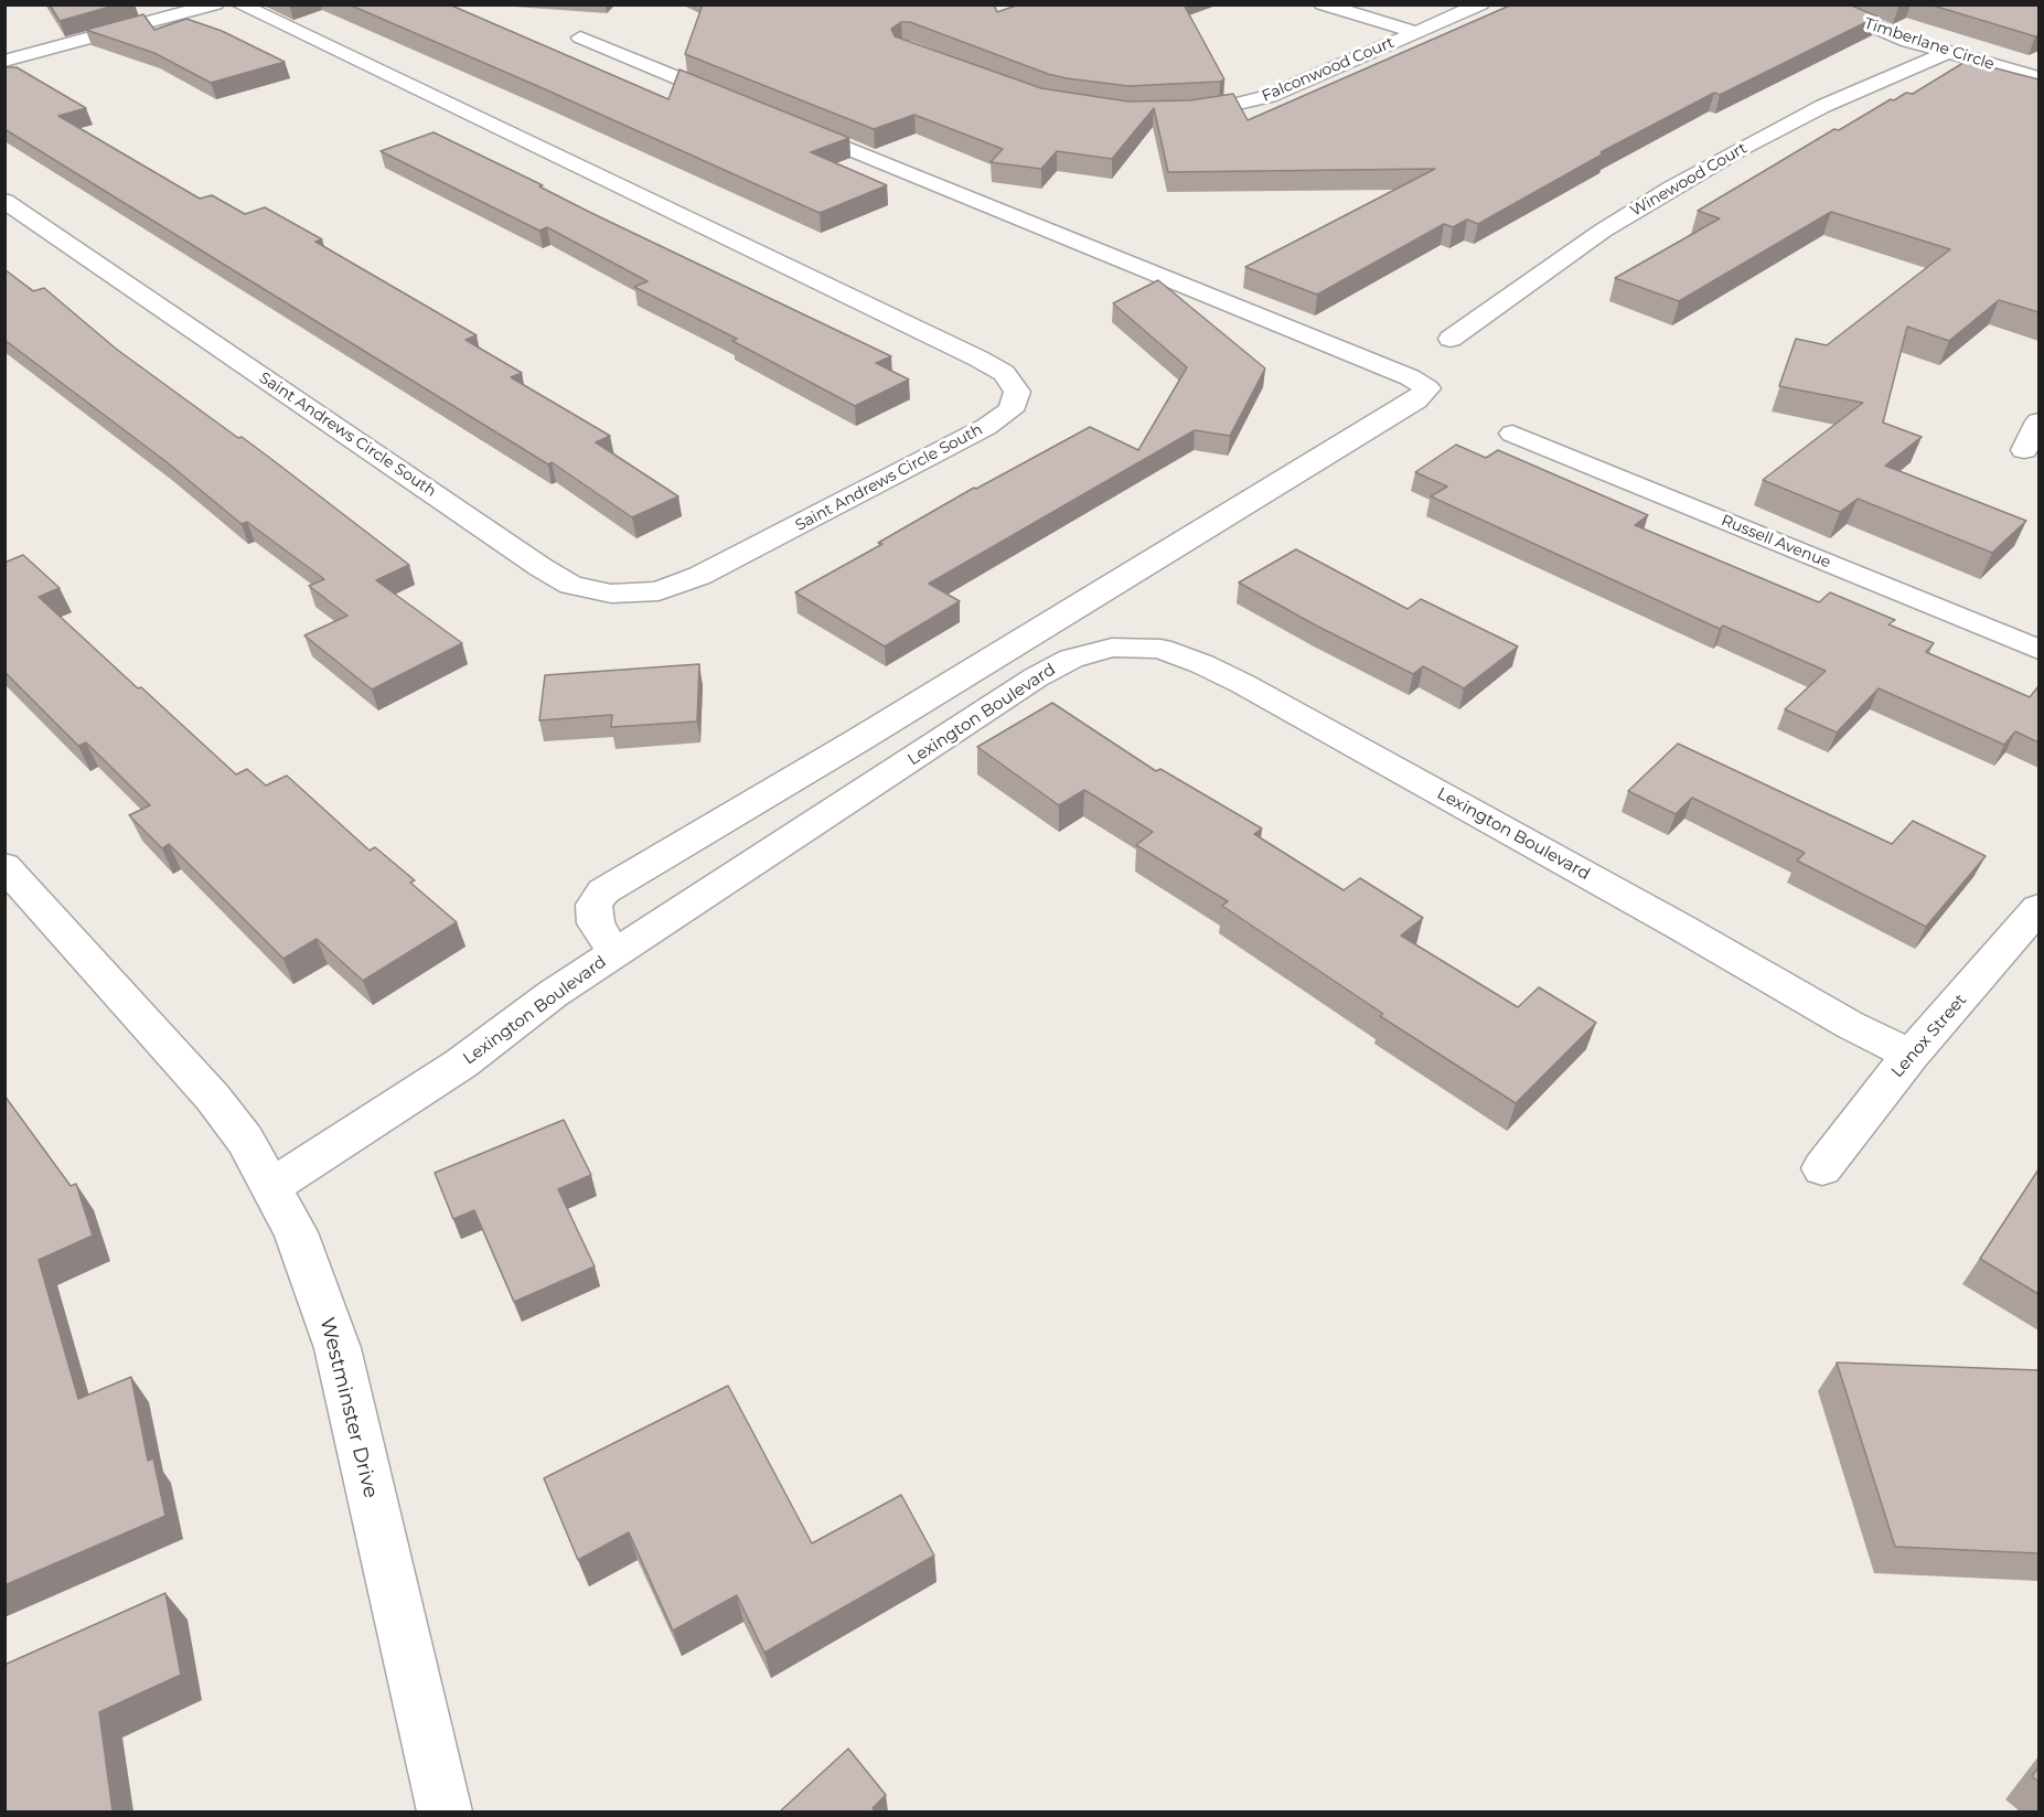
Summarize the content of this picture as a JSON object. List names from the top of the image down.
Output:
{
  "streets": {
    "street": [
      "Timberlane Circle",
      "Falconwood Court",
      "Winewood Court",
      "Saint Andrews Circle South",
      "Russell Avenue",
      "Lexington Boulevard",
      "Lenox Street",
      "Westminster Drive"
    ]
  },
  "crossings": [
    ["Timberlane Circle", "Winewood Court"],
    ["Lexington Boulevard", "Lenox Street"],
    ["Lexington Boulevard", "Westminster Drive"]
  ]
}
